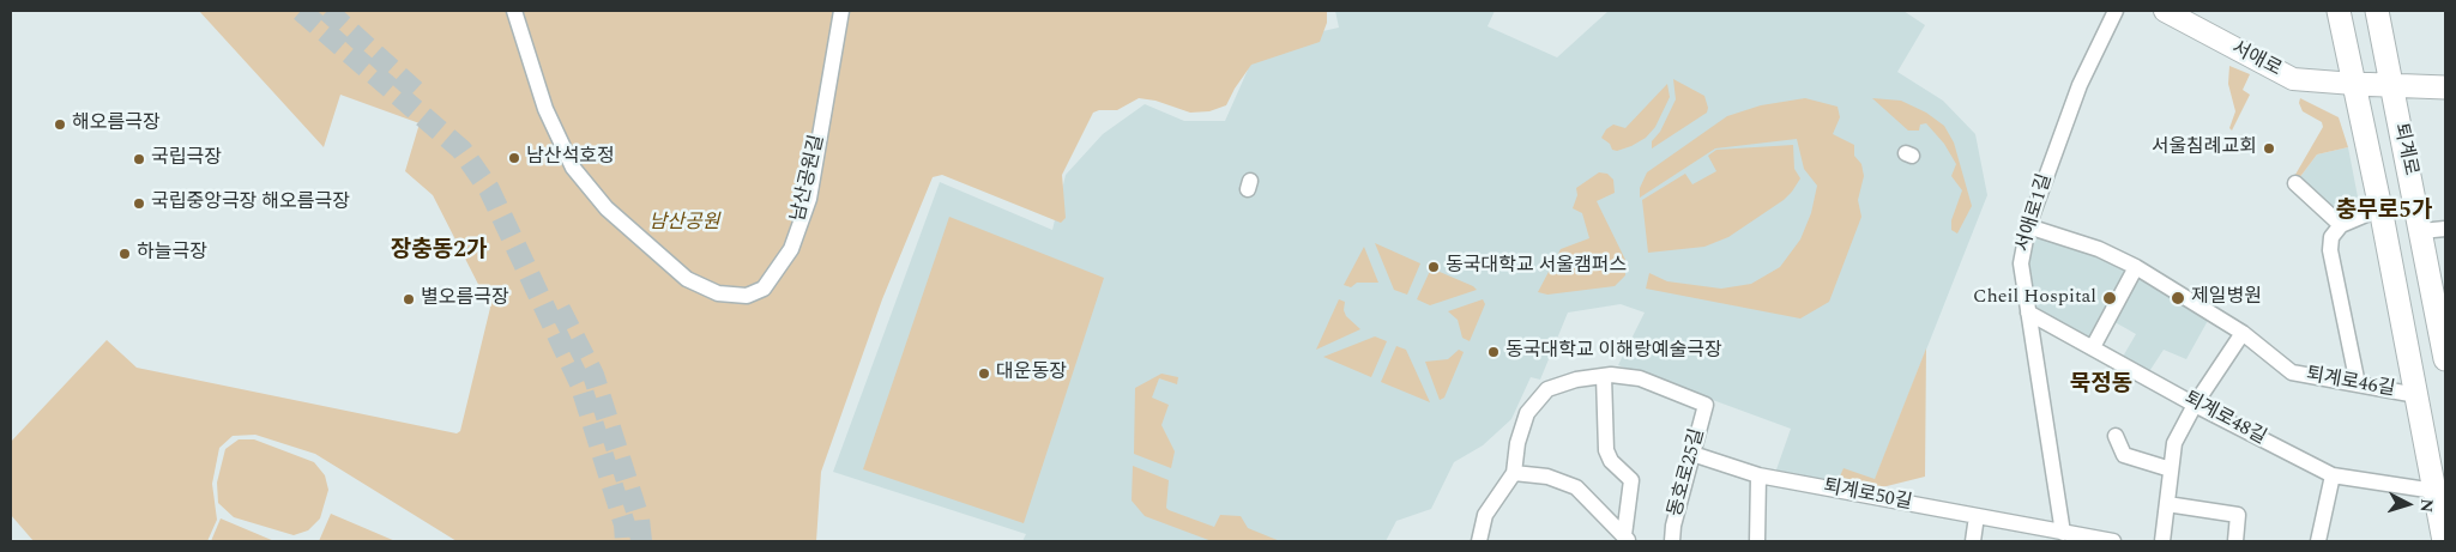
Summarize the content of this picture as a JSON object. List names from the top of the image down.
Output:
{
  "streets": {
    "main road": ["퇴계로"],
    "street": [
      "서애로",
      "남산공원길",
      "서애로1길",
      "퇴계로46길",
      "퇴계로48길",
      "동호로25길",
      "퇴계로50길"
    ]
  },
  "crossings": [
    ["서애로", "퇴계로"],
    ["퇴계로", "퇴계로46길"],
    ["퇴계로", "퇴계로48길"],
    ["서애로1길", "퇴계로46길"],
    ["서애로1길", "퇴계로48길"],
    ["서애로1길", "퇴계로50길"],
    ["동호로25길", "퇴계로50길"]
  ],
  "districts": ["충무로5가", "장충동2가", "묵정동"],
  "parks": ["남산공원"],
  "places": [
    "해오름극장",
    "서울침례교회",
    "남산석호정",
    "국립극장",
    "국립중앙극장 해오름극장",
    "하늘극장",
    "동국대학교 서울캠퍼스",
    "Cheil Hospital",
    "제일병원",
    "별오름극장",
    "동국대학교 이해랑예술극장",
    "대운동장"
  ],
  "north": "right"
}
